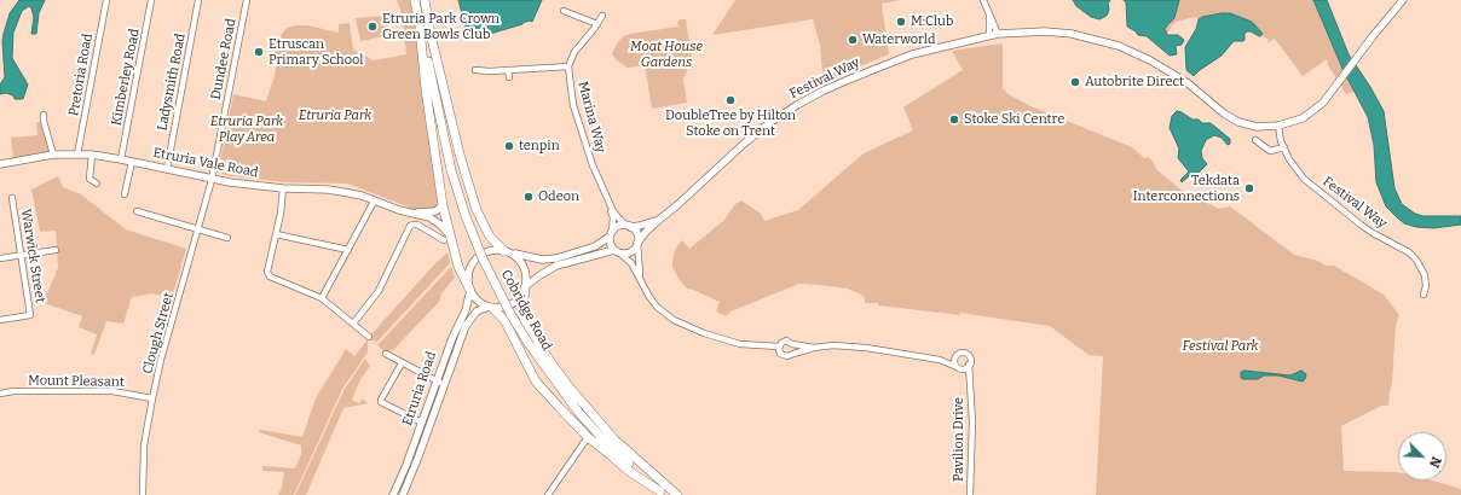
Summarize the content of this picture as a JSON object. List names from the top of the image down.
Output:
{
  "streets": {
    "highway": ["Cobridge Road"],
    "main road": ["Festival Way", "Etruria Vale Road", "Etruria Road"],
    "street": [
      "Dundee Road",
      "Pretoria Road",
      "Kimberley Road",
      "Ladysmith Road",
      "Marina Way",
      "Warwick Street",
      "Clough Street",
      "Mount Pleasant",
      "Pavilion Drive"
    ]
  },
  "crossings": [
    ["Dundee Road", "Etruria Vale Road"],
    ["Dundee Road", "Clough Street"],
    ["Pretoria Road", "Etruria Vale Road"],
    ["Kimberley Road", "Etruria Vale Road"],
    ["Festival Way", "Marina Way"],
    ["Ladysmith Road", "Etruria Vale Road"],
    ["Etruria Vale Road", "Clough Street"],
    ["Clough Street", "Mount Pleasant"]
  ],
  "parks": [
    "Moat House Gardens",
    "Etruria Park",
    "Etruria Park Play Area",
    "Festival Park"
  ],
  "places": [
    "M:Club",
    "Etruria Park Crown Green Bowls Club",
    "Waterworld",
    "Etruscan Primary School",
    "Autobrite Direct",
    "DoubleTree by Hilton Stoke on Trent",
    "Stoke Ski Centre",
    "tenpin",
    "Tekdata Interconnections",
    "Odeon"
  ],
  "north": "bottom right"
}
